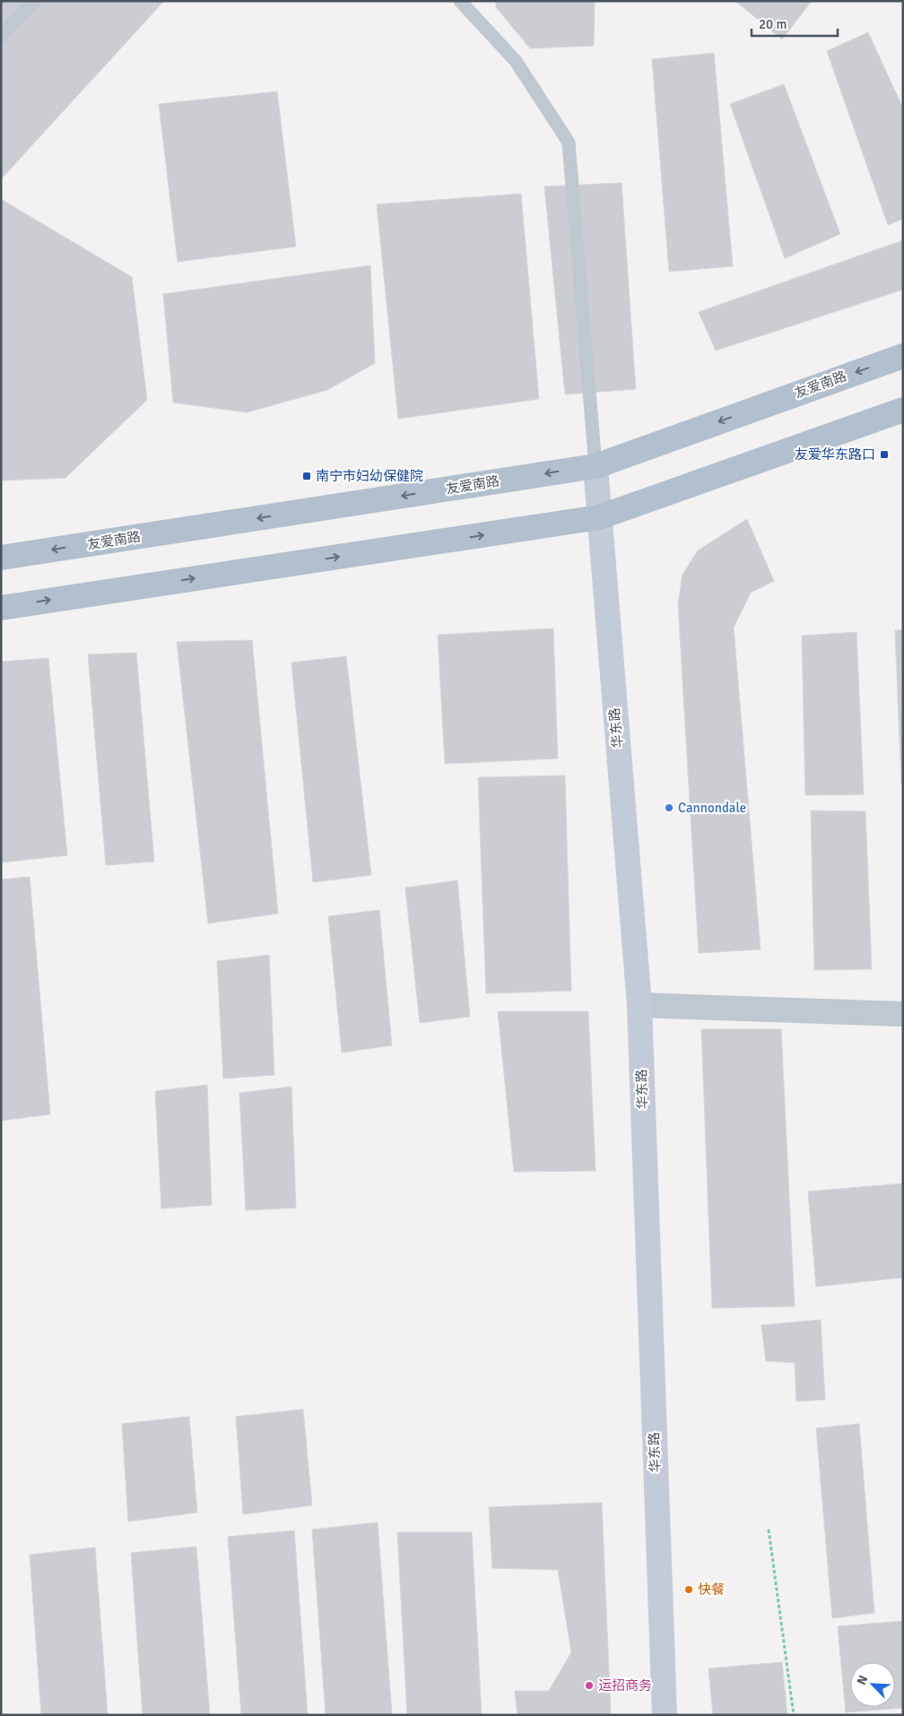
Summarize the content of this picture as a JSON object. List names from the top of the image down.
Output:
{
  "streets": {
    "main road": ["友爱南路"],
    "street": ["华东路"]
  },
  "crossings": [
    ["友爱南路", "华东路"]
  ],
  "places": {
    "transit": ["友爱华东路口", "南宁市妇幼保健院"],
    "other": ["Cannondale", "快餐", "运招商务"]
  },
  "scale_bar": "20 m",
  "north": "top left"
}
